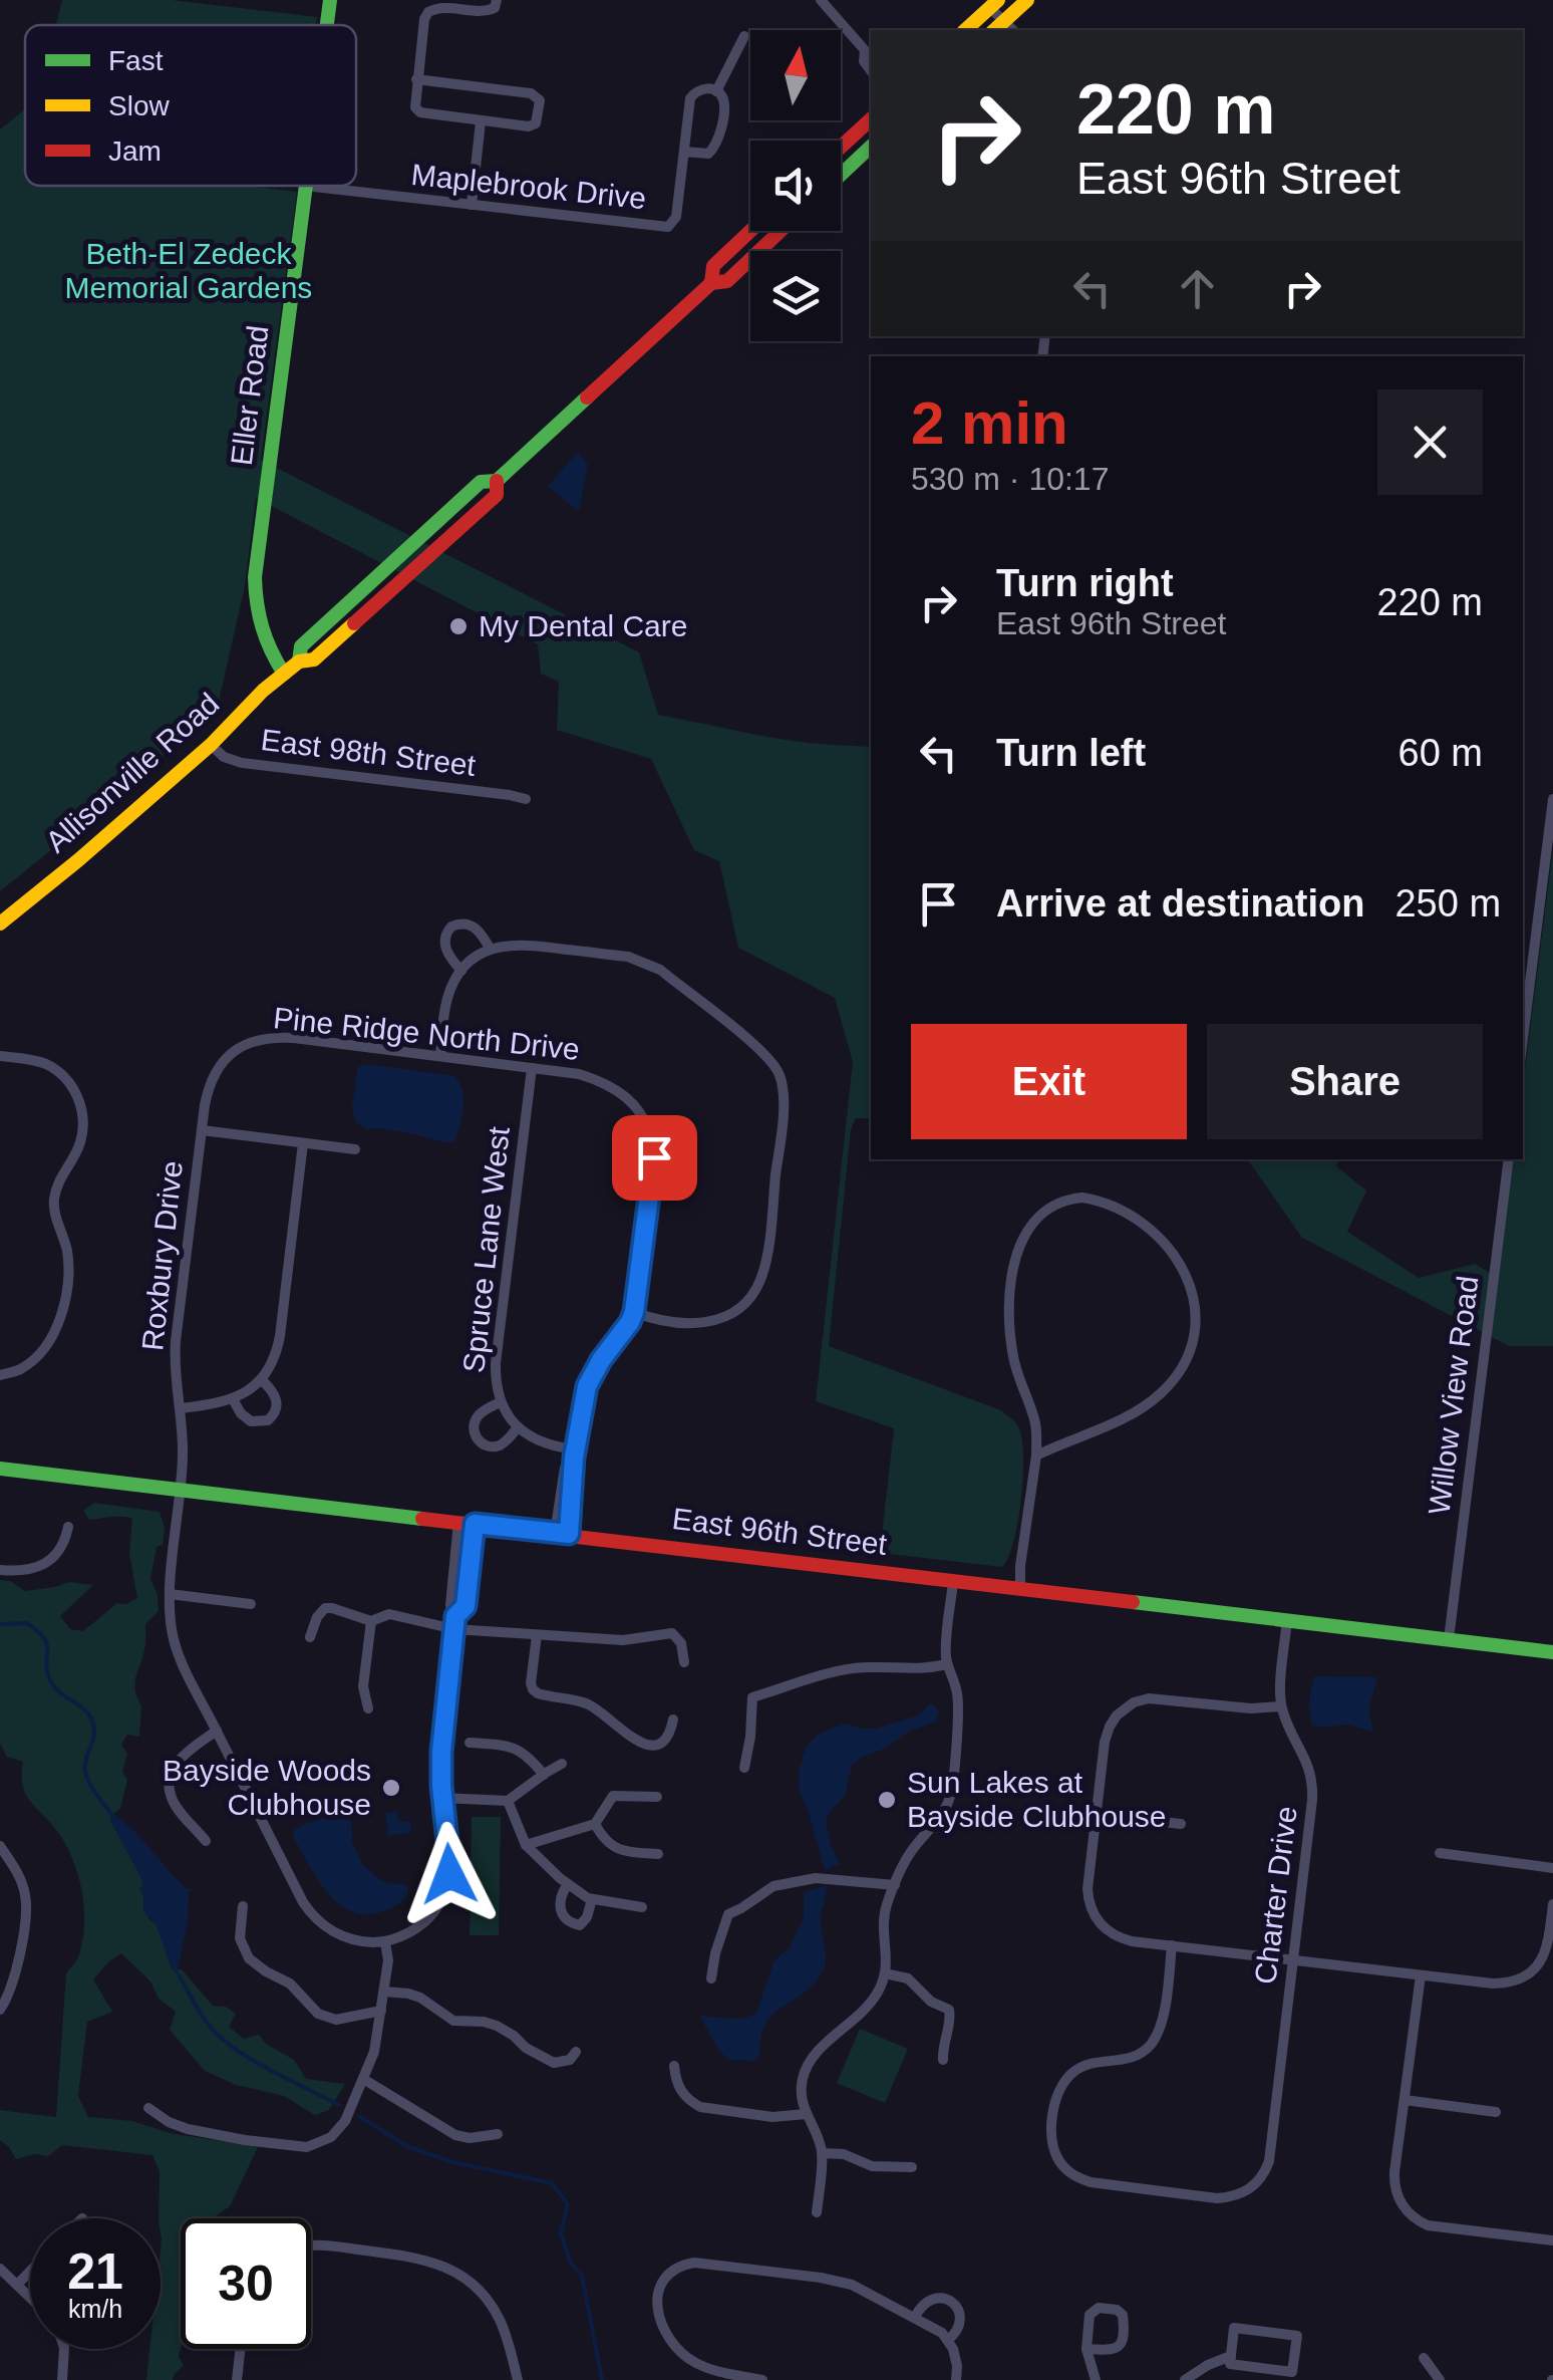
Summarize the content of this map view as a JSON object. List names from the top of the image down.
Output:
{
  "streets": {
    "main road": ["Eller Road", "Allisonville Road", "East 96th Street"],
    "street": [
      "Maplebrook Drive",
      "East 98th Street",
      "Pine Ridge North Drive",
      "Spruce Lane West",
      "Roxbury Drive",
      "Willow View Road",
      "Charter Drive"
    ]
  },
  "crossings": [
    ["Maplebrook Drive", "Eller Road"],
    ["Eller Road", "Allisonville Road"],
    ["East 98th Street", "Allisonville Road"],
    ["Pine Ridge North Drive", "Spruce Lane West"],
    ["Pine Ridge North Drive", "Roxbury Drive"],
    ["Roxbury Drive", "East 96th Street"],
    ["Willow View Road", "East 96th Street"],
    ["East 96th Street", "Charter Drive"]
  ],
  "parks": ["Beth-El Zedeck Memorial Gardens"],
  "places": ["My Dental Care", "Bayside Woods Clubhouse", "Sun Lakes at Bayside Clubhouse"],
  "legend": ["Fast", "Slow", "Jam"],
  "north": "top",
  "page": {
    "turn": ["220 m", "East 96th Street"],
    "heading": ["2 min", "530 m · 10:17"],
    "list": [
      {
        "name": "Turn right",
        "note": "East 96th Street",
        "value": "220 m"
      },
      {
        "name": "Turn left",
        "value": "60 m"
      },
      {
        "name": "Arrive at destination",
        "value": "250 m"
      }
    ],
    "buttons": ["Exit", "Share"],
    "speed": "21 km/h",
    "limit": "30"
  }
}
